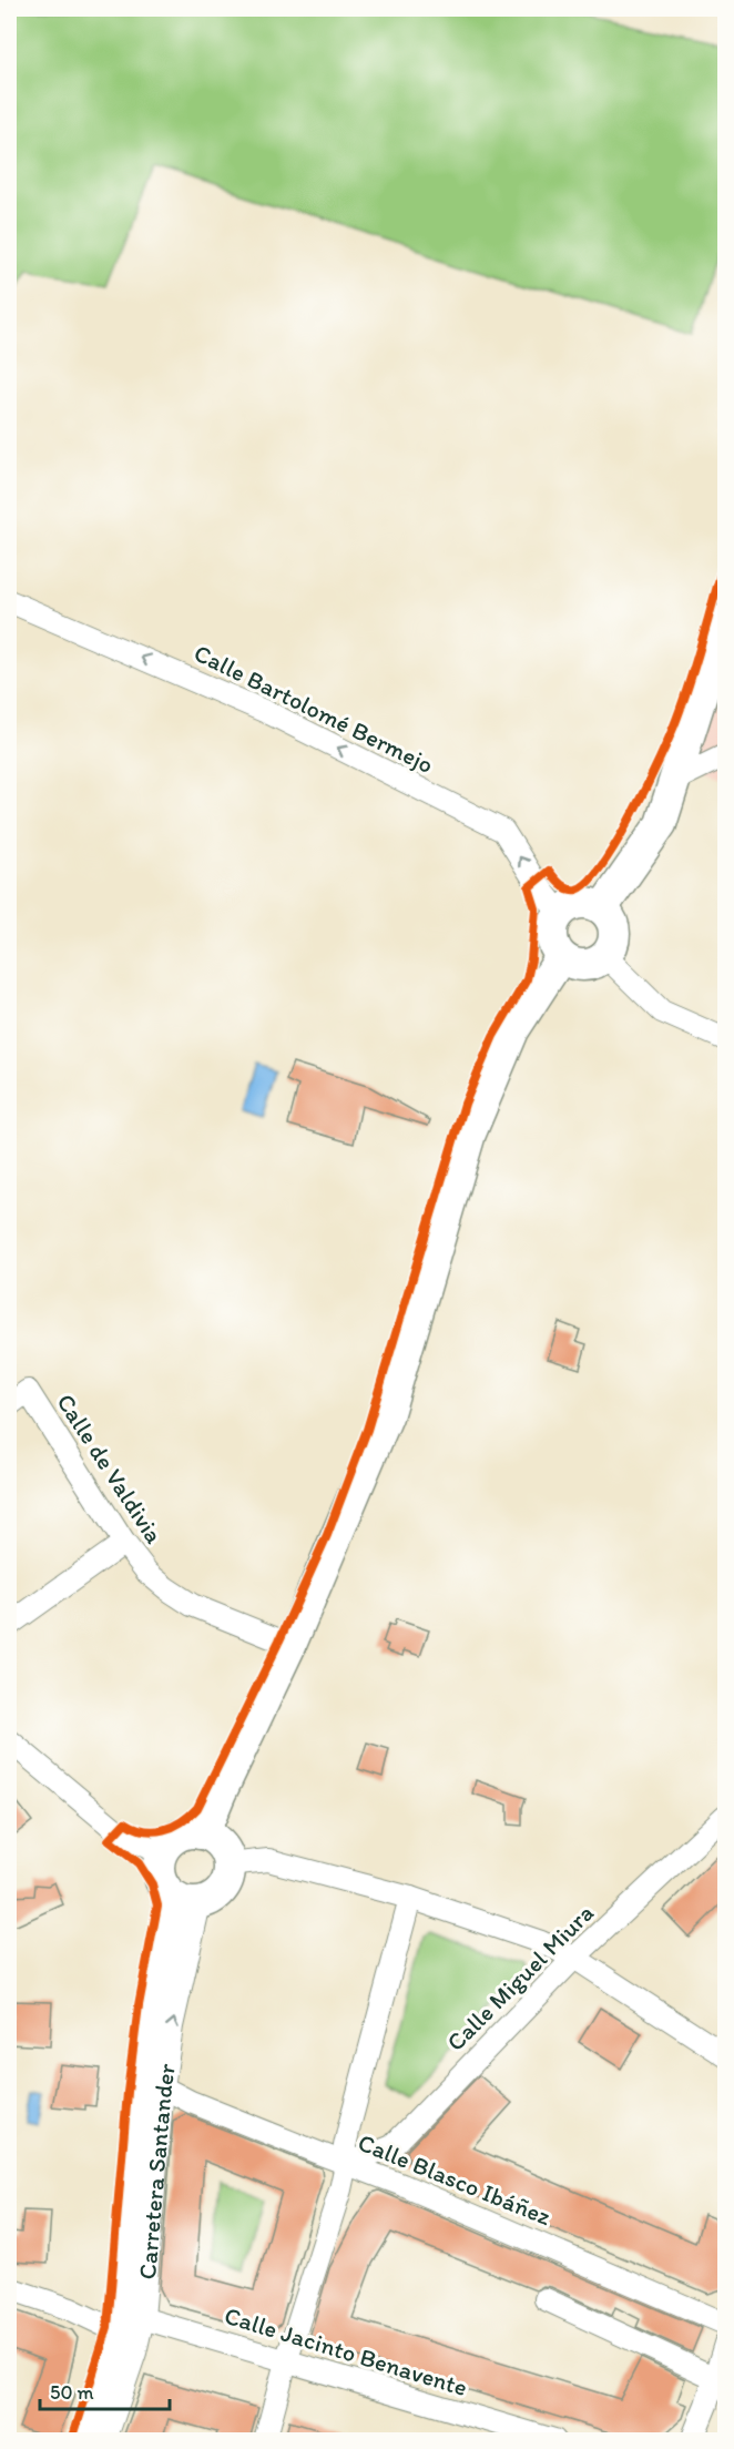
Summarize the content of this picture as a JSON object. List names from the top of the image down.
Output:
{
  "streets": {
    "highway": ["Carretera Santander"],
    "street": [
      "Calle Bartolomé Bermejo",
      "Calle de Valdivia",
      "Calle Miguel Miura",
      "Calle Blasco Ibáñez",
      "Calle Jacinto Benavente"
    ]
  },
  "crossings": [
    ["Calle Miguel Miura", "Calle Blasco Ibáñez"],
    ["Carretera Santander", "Calle Blasco Ibáñez"],
    ["Carretera Santander", "Calle Jacinto Benavente"]
  ],
  "one_way": ["Calle Bartolomé Bermejo"],
  "scale_bar": "50 m"
}
